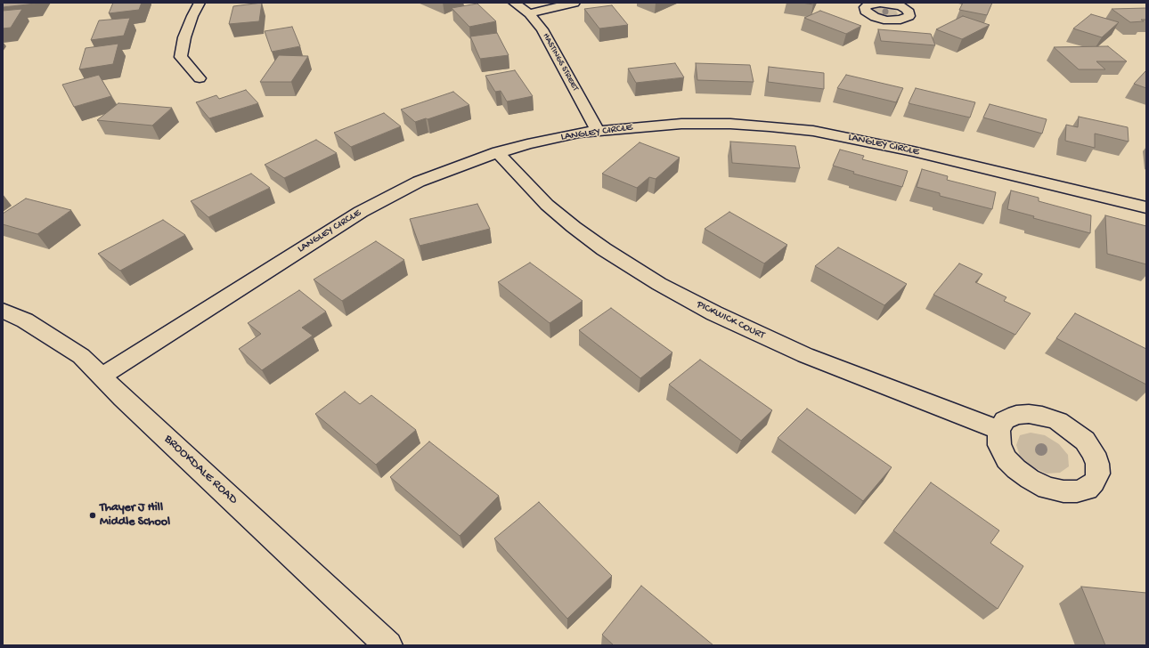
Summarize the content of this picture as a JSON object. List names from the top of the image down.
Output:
{
  "streets": {
    "street": [
      "HASTINGS STREET",
      "LANGLEY CIRCLE",
      "PICKWICK COURT",
      "BROOKDALE ROAD"
    ]
  },
  "crossings": [
    ["HASTINGS STREET", "LANGLEY CIRCLE"],
    ["LANGLEY CIRCLE", "PICKWICK COURT"],
    ["LANGLEY CIRCLE", "BROOKDALE ROAD"]
  ],
  "places": ["Thayer J Hill Middle School"]
}
